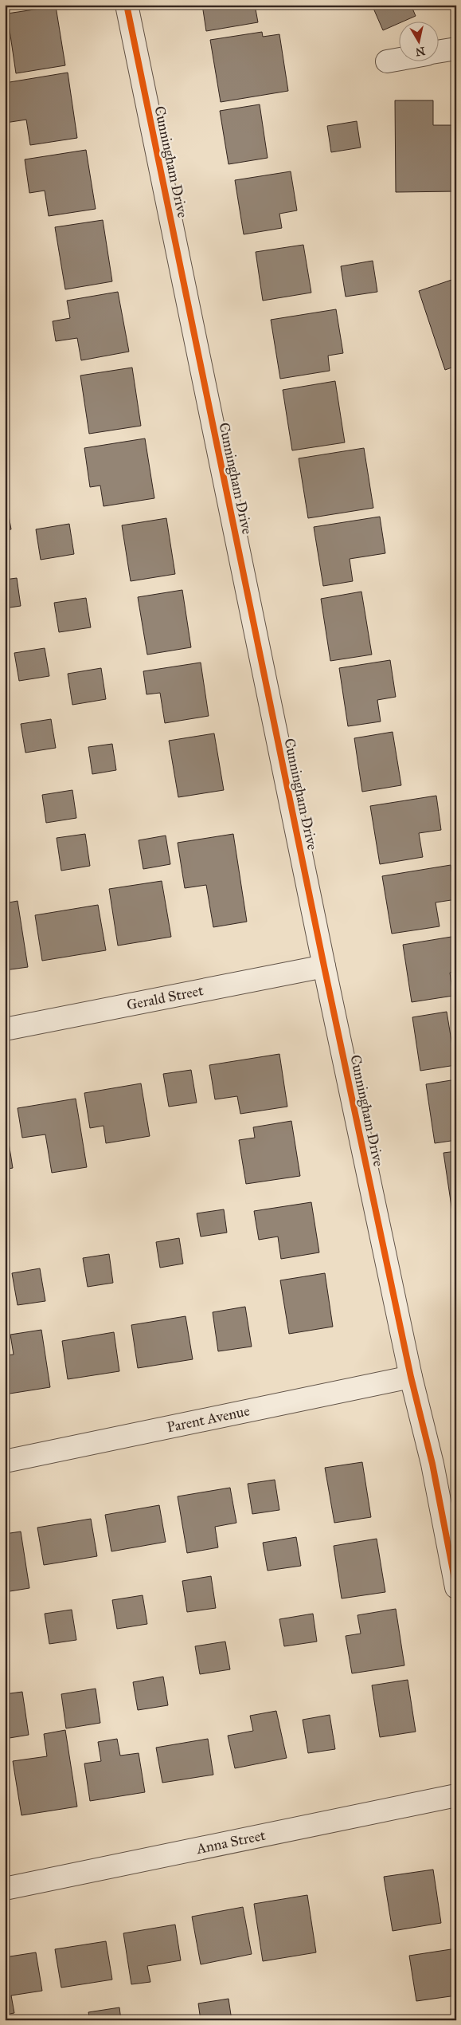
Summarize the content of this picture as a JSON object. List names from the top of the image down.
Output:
{
  "streets": {
    "street": [
      "Cunningham Drive",
      "Gerald Street",
      "Parent Avenue",
      "Anna Street"
    ]
  },
  "crossings": [
    ["Cunningham Drive", "Gerald Street"],
    ["Cunningham Drive", "Parent Avenue"]
  ],
  "north": "bottom"
}
